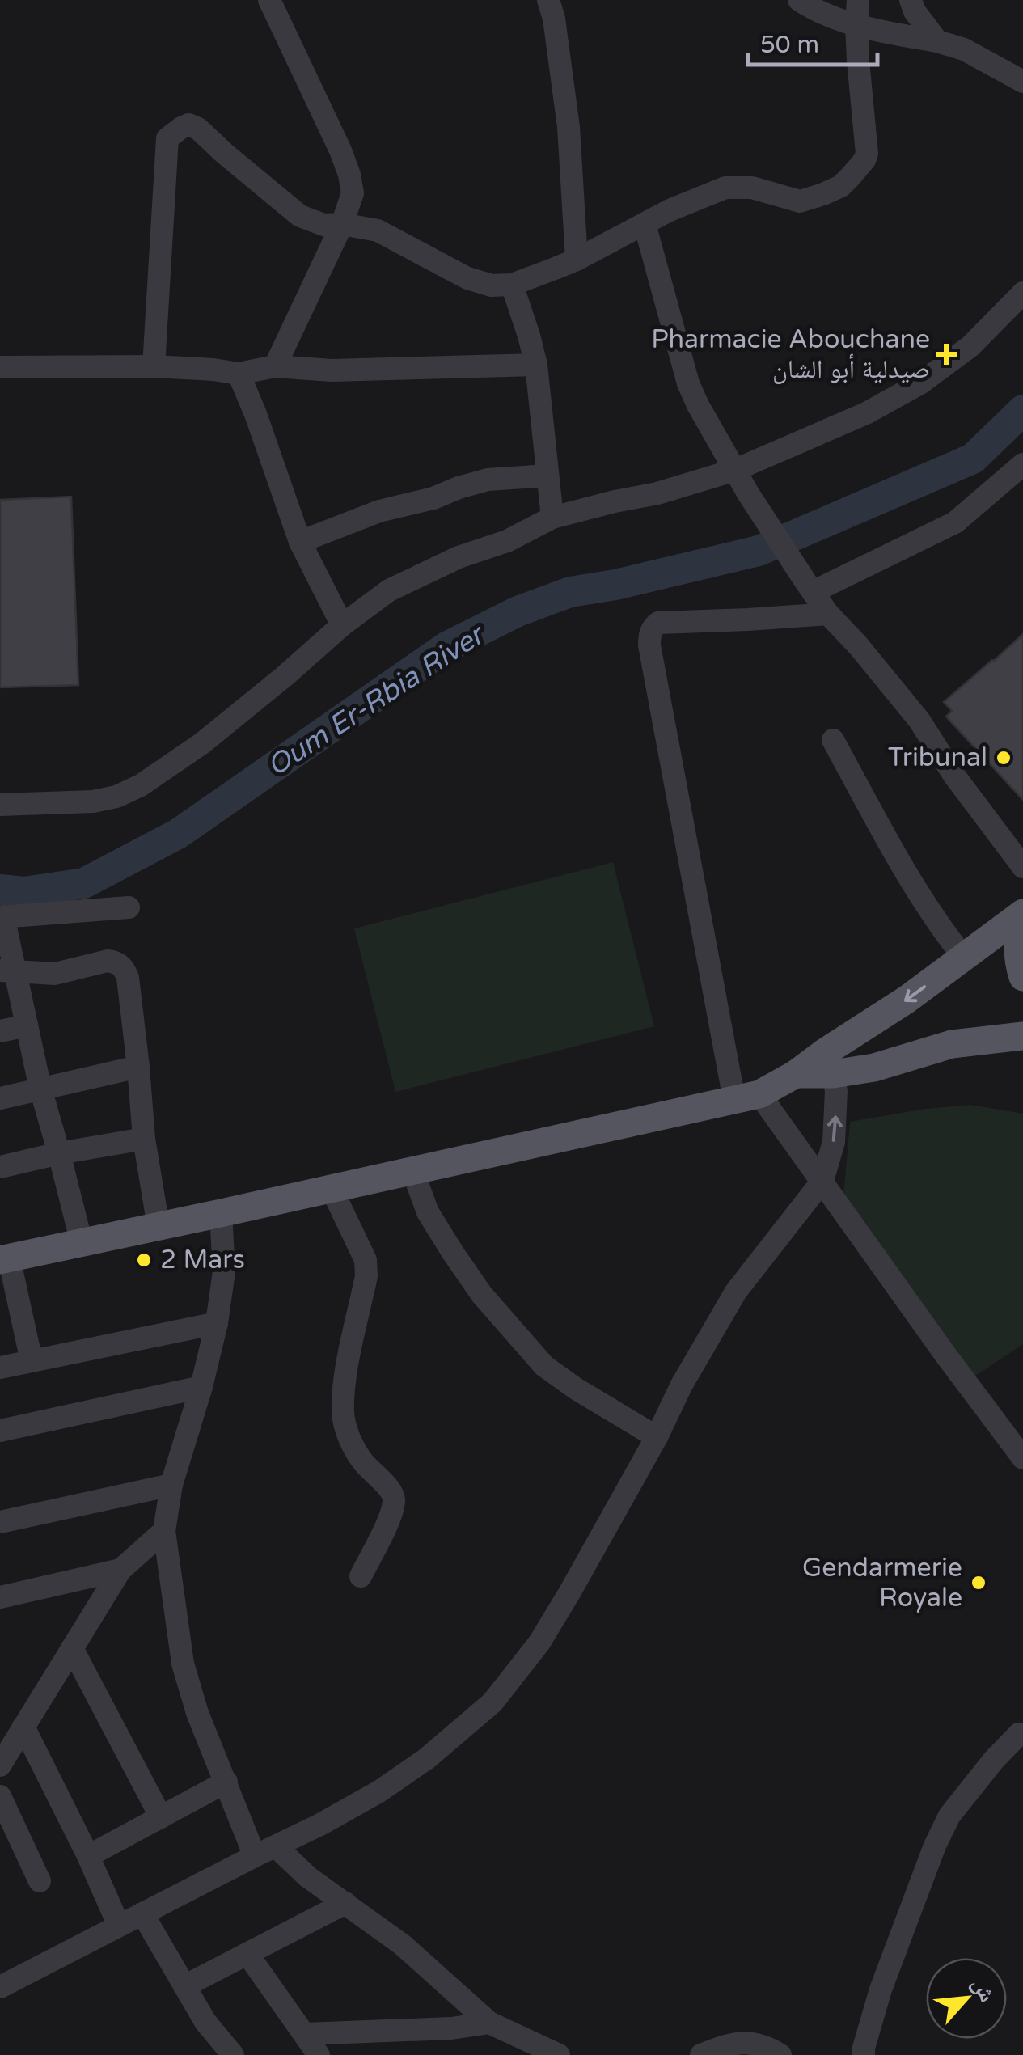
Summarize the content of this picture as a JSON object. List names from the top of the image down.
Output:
{
  "water": ["Oum Er-Rbia River"],
  "places": {
    "health": ["Pharmacie Abouchane صيدلية أبو الشان"],
    "other": ["Tribunal", "2 Mars", "Gendarmerie Royale"]
  },
  "scale_bar": "50 m",
  "north": "top right"
}
